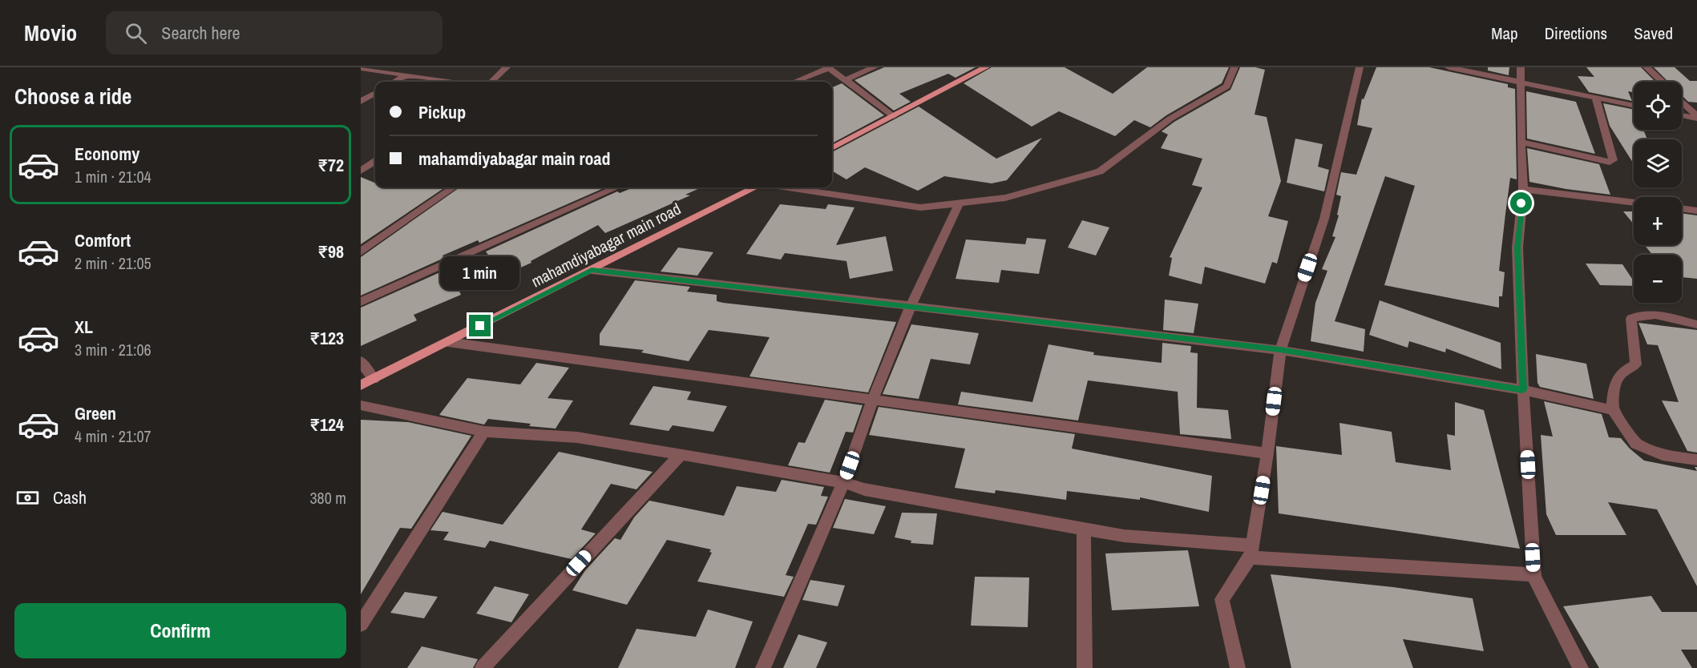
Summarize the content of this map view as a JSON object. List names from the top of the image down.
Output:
{
  "streets": {
    "main road": ["mahamdiyabagar main road"]
  },
  "page": {
    "header": "Movio",
    "search": "Search here",
    "nav": ["Map", "Directions", "Saved"],
    "heading": "Choose a ride",
    "map_buttons": ["+", "−"],
    "banner": ["Pickup", "mahamdiyabagar main road"],
    "list": [
      {
        "name": "Economy",
        "note": "1 min · 21:04",
        "value": "₹72"
      },
      {
        "name": "Comfort",
        "note": "2 min · 21:05",
        "value": "₹98"
      },
      {
        "name": "XL",
        "note": "3 min · 21:06",
        "value": "₹123"
      },
      {
        "name": "Green",
        "note": "4 min · 21:07",
        "value": "₹124"
      }
    ],
    "bubble": "1 min",
    "pay": ["Cash", "380 m"],
    "buttons": "Confirm"
  }
}
